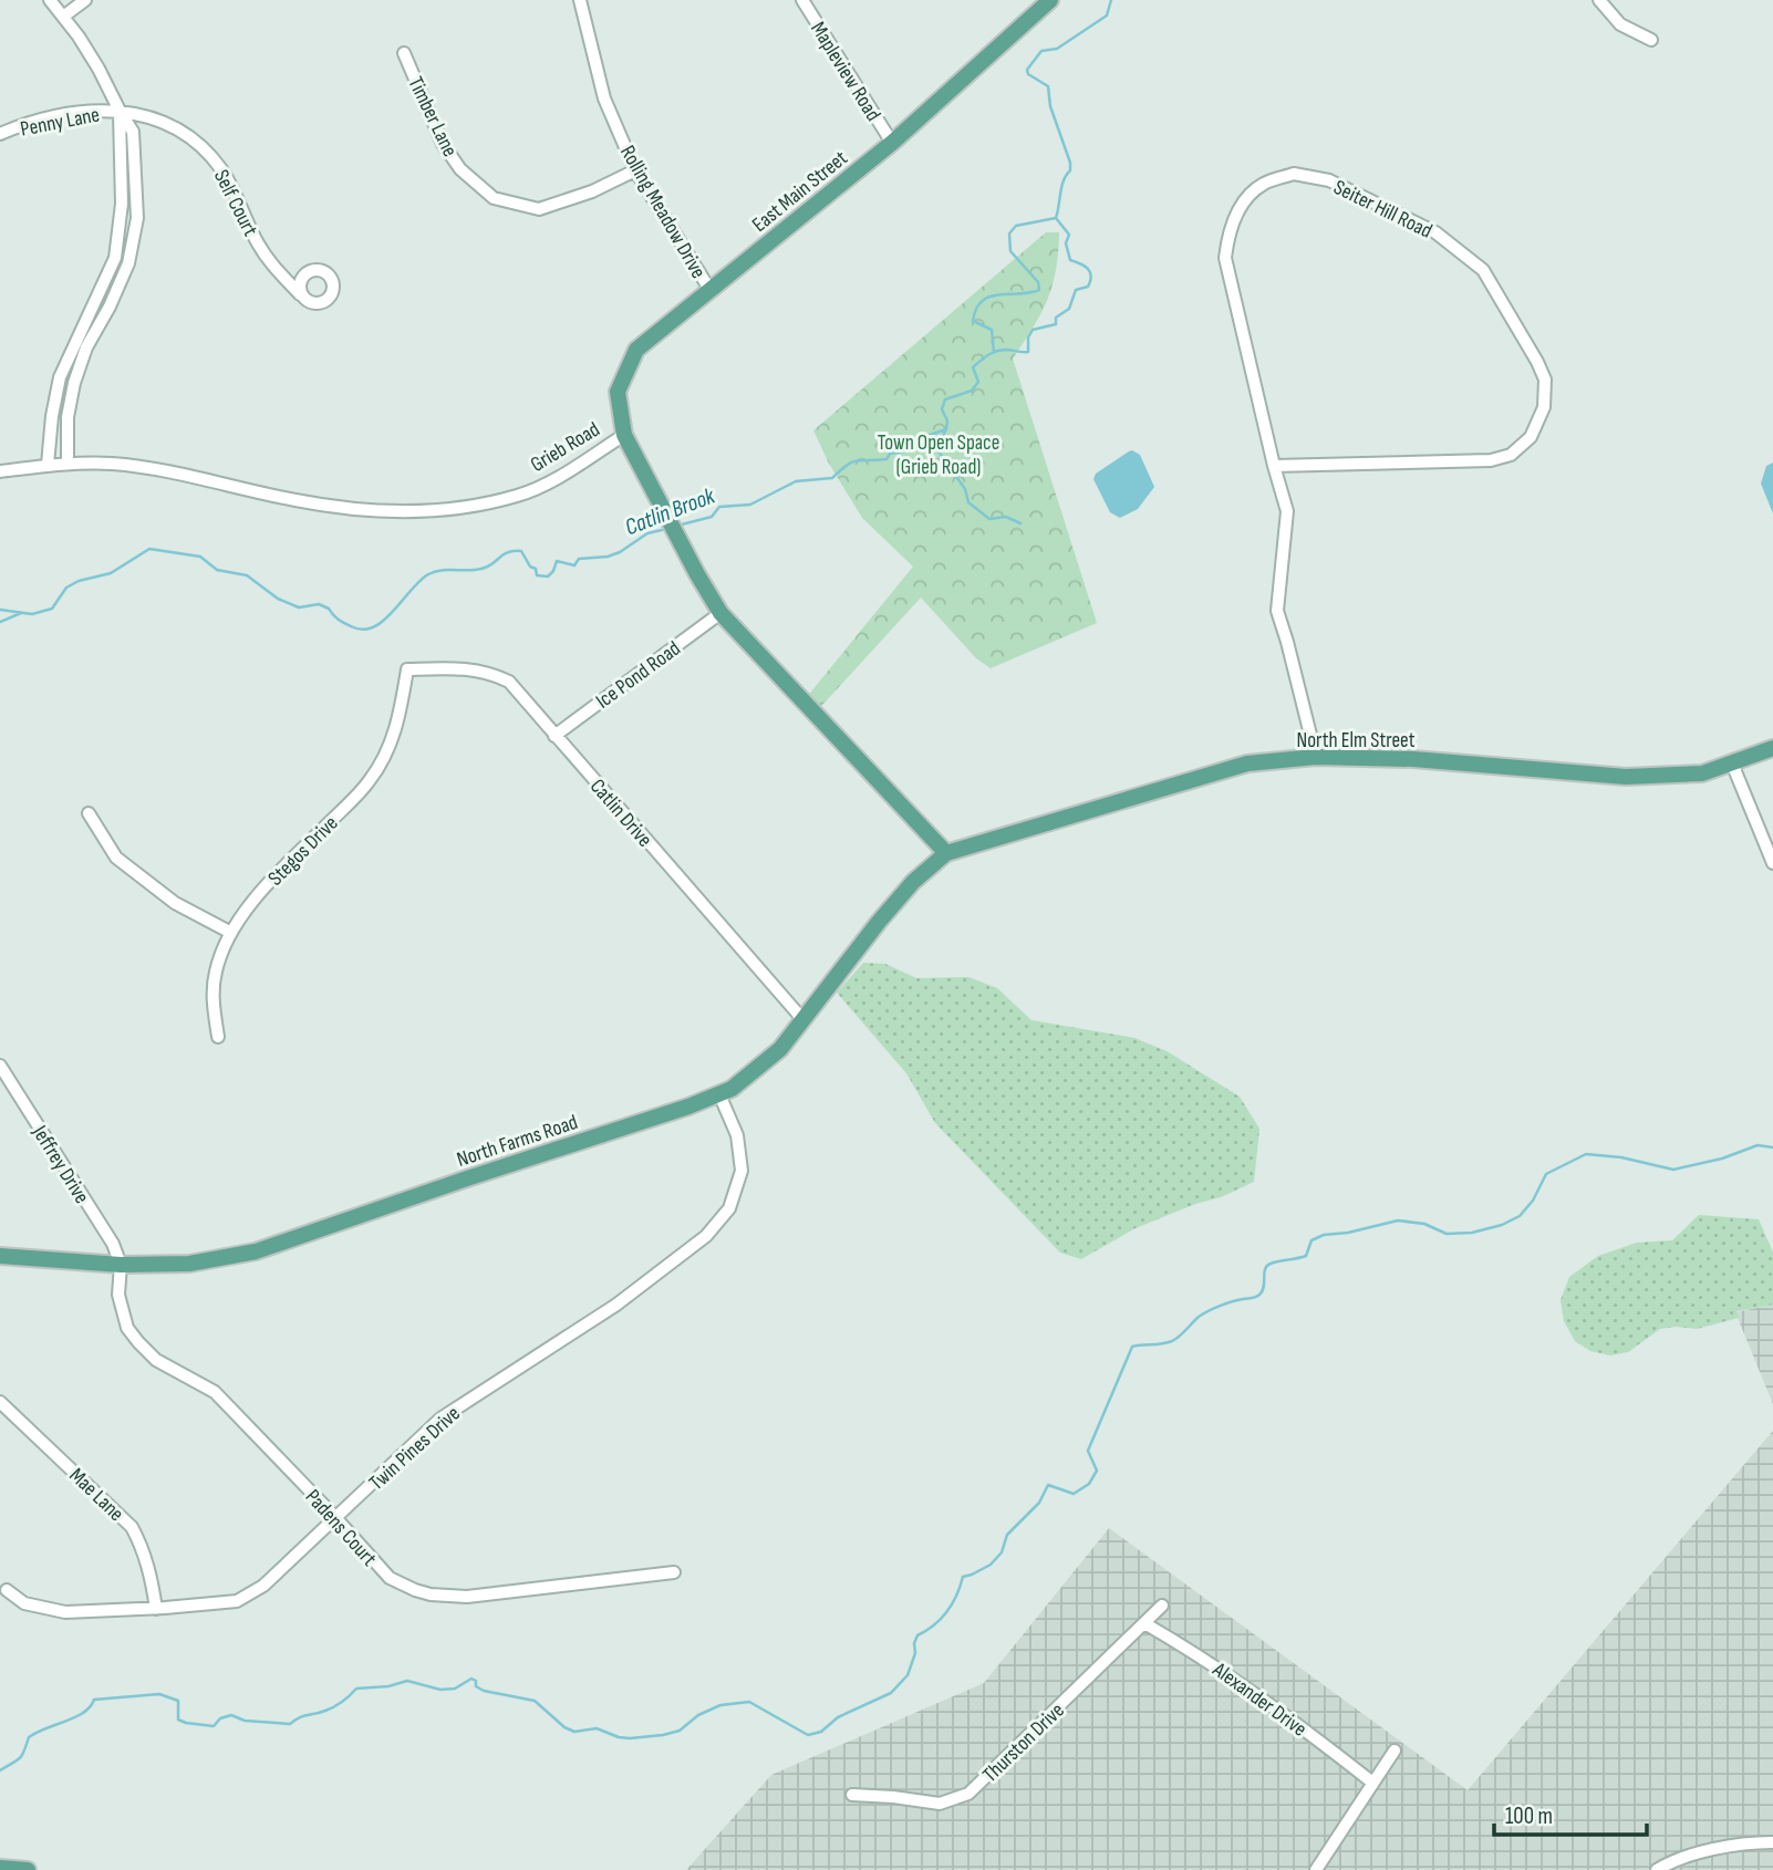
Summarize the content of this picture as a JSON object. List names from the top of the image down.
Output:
{
  "streets": {
    "main road": [
      "East Main Street",
      "Grieb Road",
      "North Elm Street",
      "North Farms Road"
    ],
    "street": [
      "Mapleview Road",
      "Timber Lane",
      "Penny Lane",
      "Self Court",
      "Seiter Hill Road",
      "Rolling Meadow Drive",
      "Ice Pond Road",
      "Catlin Drive",
      "Stegos Drive",
      "Jeffrey Drive",
      "Twin Pines Drive",
      "Mae Lane",
      "Padens Court",
      "Alexander Drive",
      "Thurston Drive"
    ]
  },
  "crossings": [
    ["Mapleview Road", "East Main Street"],
    ["Timber Lane", "Rolling Meadow Drive"],
    ["Penny Lane", "Self Court"],
    ["East Main Street", "Rolling Meadow Drive"],
    ["East Main Street", "Grieb Road"],
    ["Seiter Hill Road", "North Elm Street"],
    ["Grieb Road", "Ice Pond Road"],
    ["Grieb Road", "North Elm Street"],
    ["Grieb Road", "North Farms Road"],
    ["Ice Pond Road", "Catlin Drive"],
    ["North Elm Street", "North Farms Road"],
    ["Catlin Drive", "Stegos Drive"],
    ["Catlin Drive", "North Farms Road"],
    ["North Farms Road", "Jeffrey Drive"],
    ["North Farms Road", "Twin Pines Drive"],
    ["North Farms Road", "Padens Court"],
    ["Jeffrey Drive", "Padens Court"],
    ["Twin Pines Drive", "Mae Lane"],
    ["Twin Pines Drive", "Padens Court"],
    ["Alexander Drive", "Thurston Drive"]
  ],
  "water": ["Catlin Brook"],
  "parks": ["Town Open Space (Grieb Road)"],
  "scale_bar": "100 m"
}
